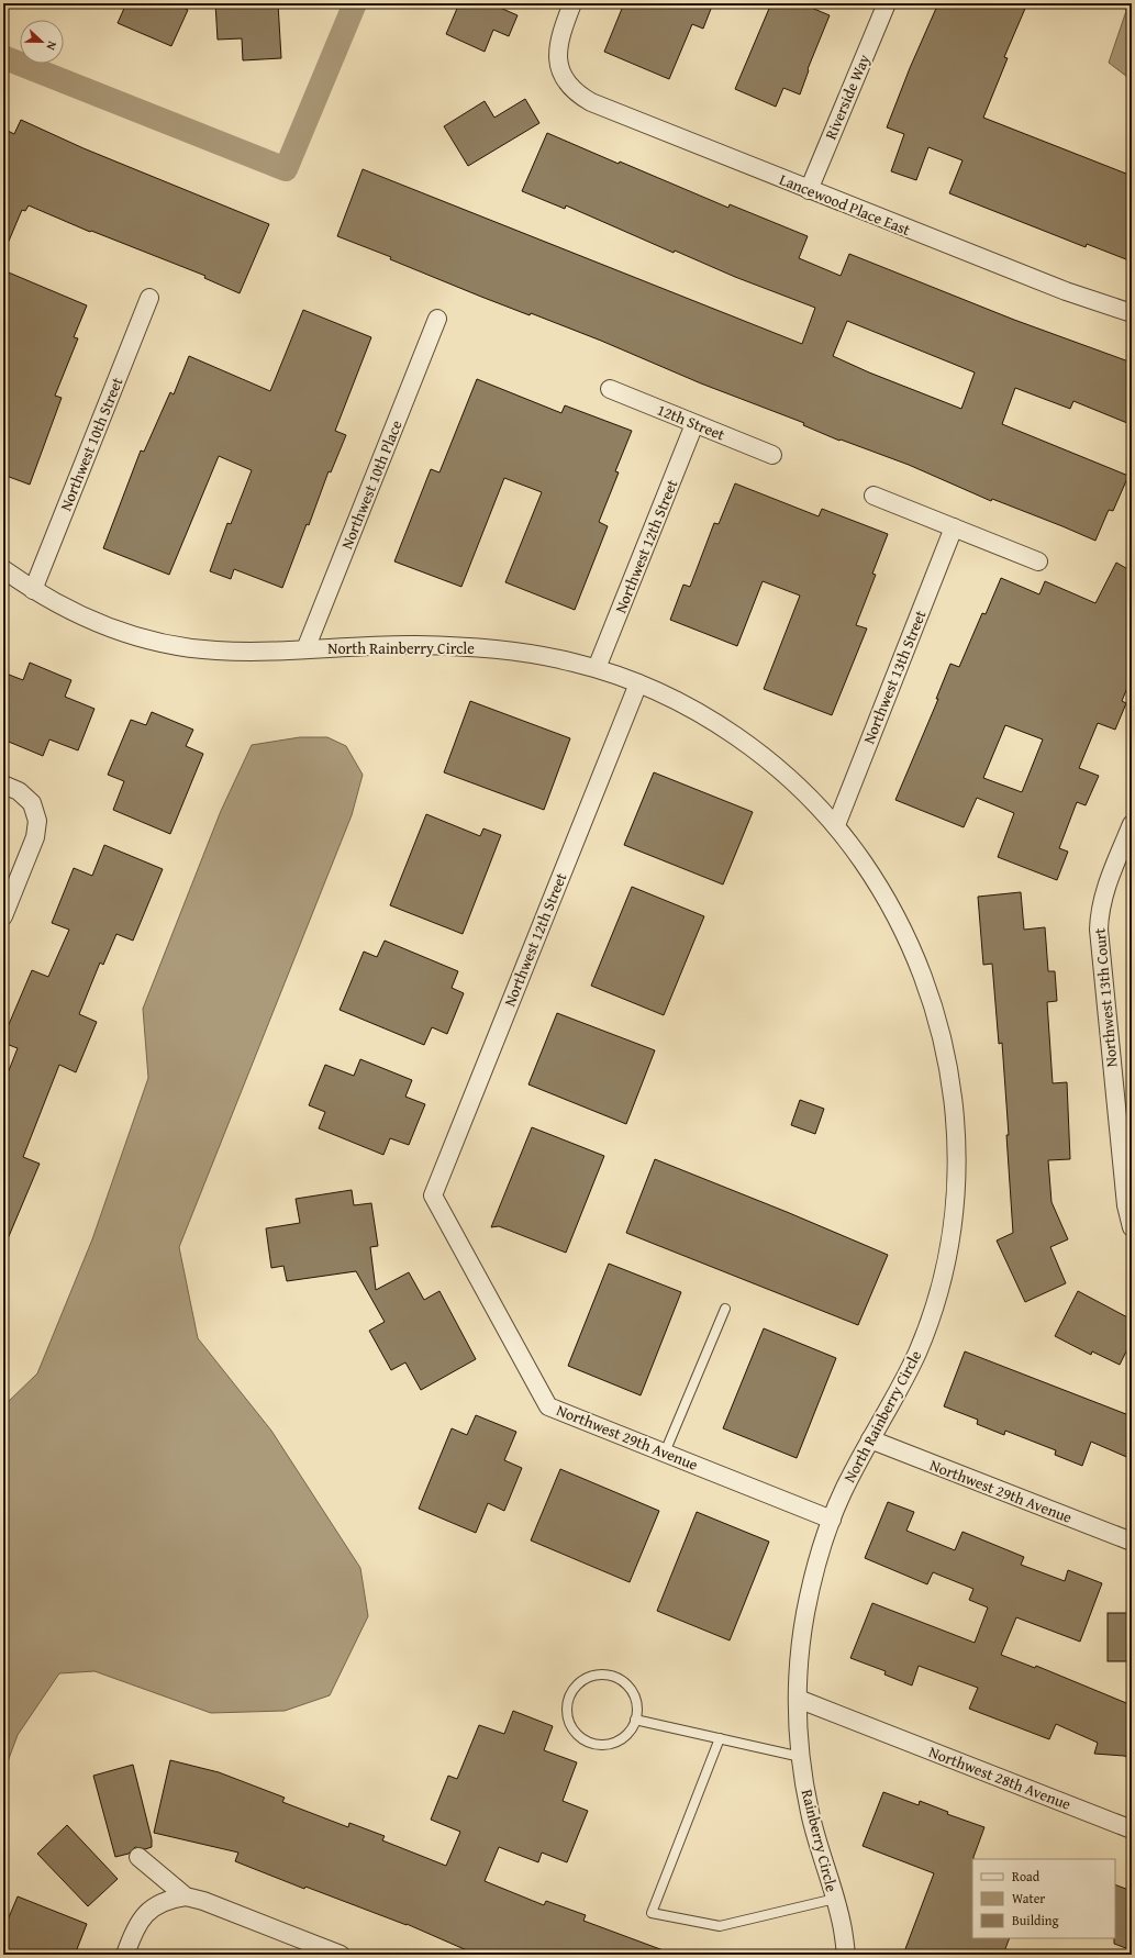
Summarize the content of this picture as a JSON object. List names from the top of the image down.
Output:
{
  "streets": {
    "street": [
      "Riverside Way",
      "Lancewood Place East",
      "12th Street",
      "Northwest 10th Street",
      "Northwest 10th Place",
      "Northwest 12th Street",
      "North Rainberry Circle",
      "Northwest 13th Street",
      "Northwest 13th Court",
      "Northwest 29th Avenue",
      "Northwest 28th Avenue",
      "Rainberry Circle"
    ]
  },
  "crossings": [
    ["Riverside Way", "Lancewood Place East"],
    ["12th Street", "Northwest 12th Street"],
    ["Northwest 10th Street", "North Rainberry Circle"],
    ["Northwest 10th Place", "North Rainberry Circle"],
    ["Northwest 12th Street", "North Rainberry Circle"],
    ["Northwest 12th Street", "Northwest 29th Avenue"],
    ["North Rainberry Circle", "Northwest 13th Street"],
    ["North Rainberry Circle", "Northwest 29th Avenue"],
    ["North Rainberry Circle", "Northwest 28th Avenue"],
    ["North Rainberry Circle", "Rainberry Circle"],
    ["Northwest 28th Avenue", "Rainberry Circle"]
  ],
  "legend": ["Road", "Water", "Building"],
  "north": "right"
}
